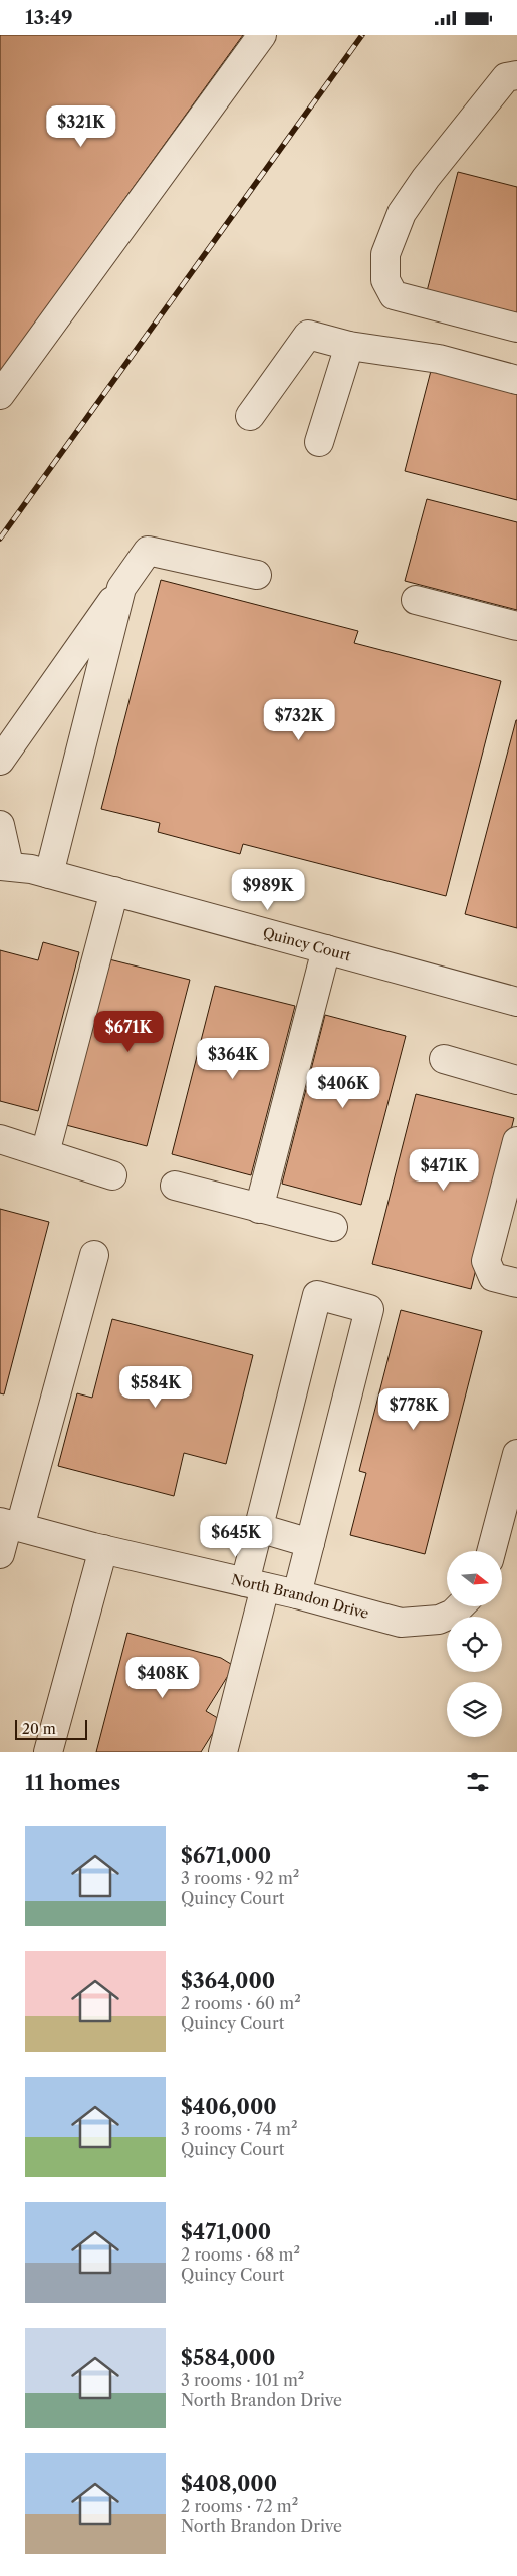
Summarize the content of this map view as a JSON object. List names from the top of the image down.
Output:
{
  "streets": {
    "street": ["Quincy Court", "North Brandon Drive"]
  },
  "scale_bar": "20 m",
  "north": "right",
  "page": {
    "status": "13:49",
    "price": [
      "$321K",
      "$732K",
      "$989K",
      "$671K",
      "$364K",
      "$406K",
      "$471K",
      "$584K",
      "$778K",
      "$645K",
      "$408K"
    ],
    "scale": "20 m",
    "heading": "11 homes",
    "list": [
      {
        "name": "$671,000",
        "note": "3 rooms · 92 m² · Quincy Court"
      },
      {
        "name": "$364,000",
        "note": "2 rooms · 60 m² · Quincy Court"
      },
      {
        "name": "$406,000",
        "note": "3 rooms · 74 m² · Quincy Court"
      },
      {
        "name": "$471,000",
        "note": "2 rooms · 68 m² · Quincy Court"
      },
      {
        "name": "$584,000",
        "note": "3 rooms · 101 m² · North Brandon Drive"
      },
      {
        "name": "$408,000",
        "note": "2 rooms · 72 m² · North Brandon Drive"
      }
    ]
  }
}
